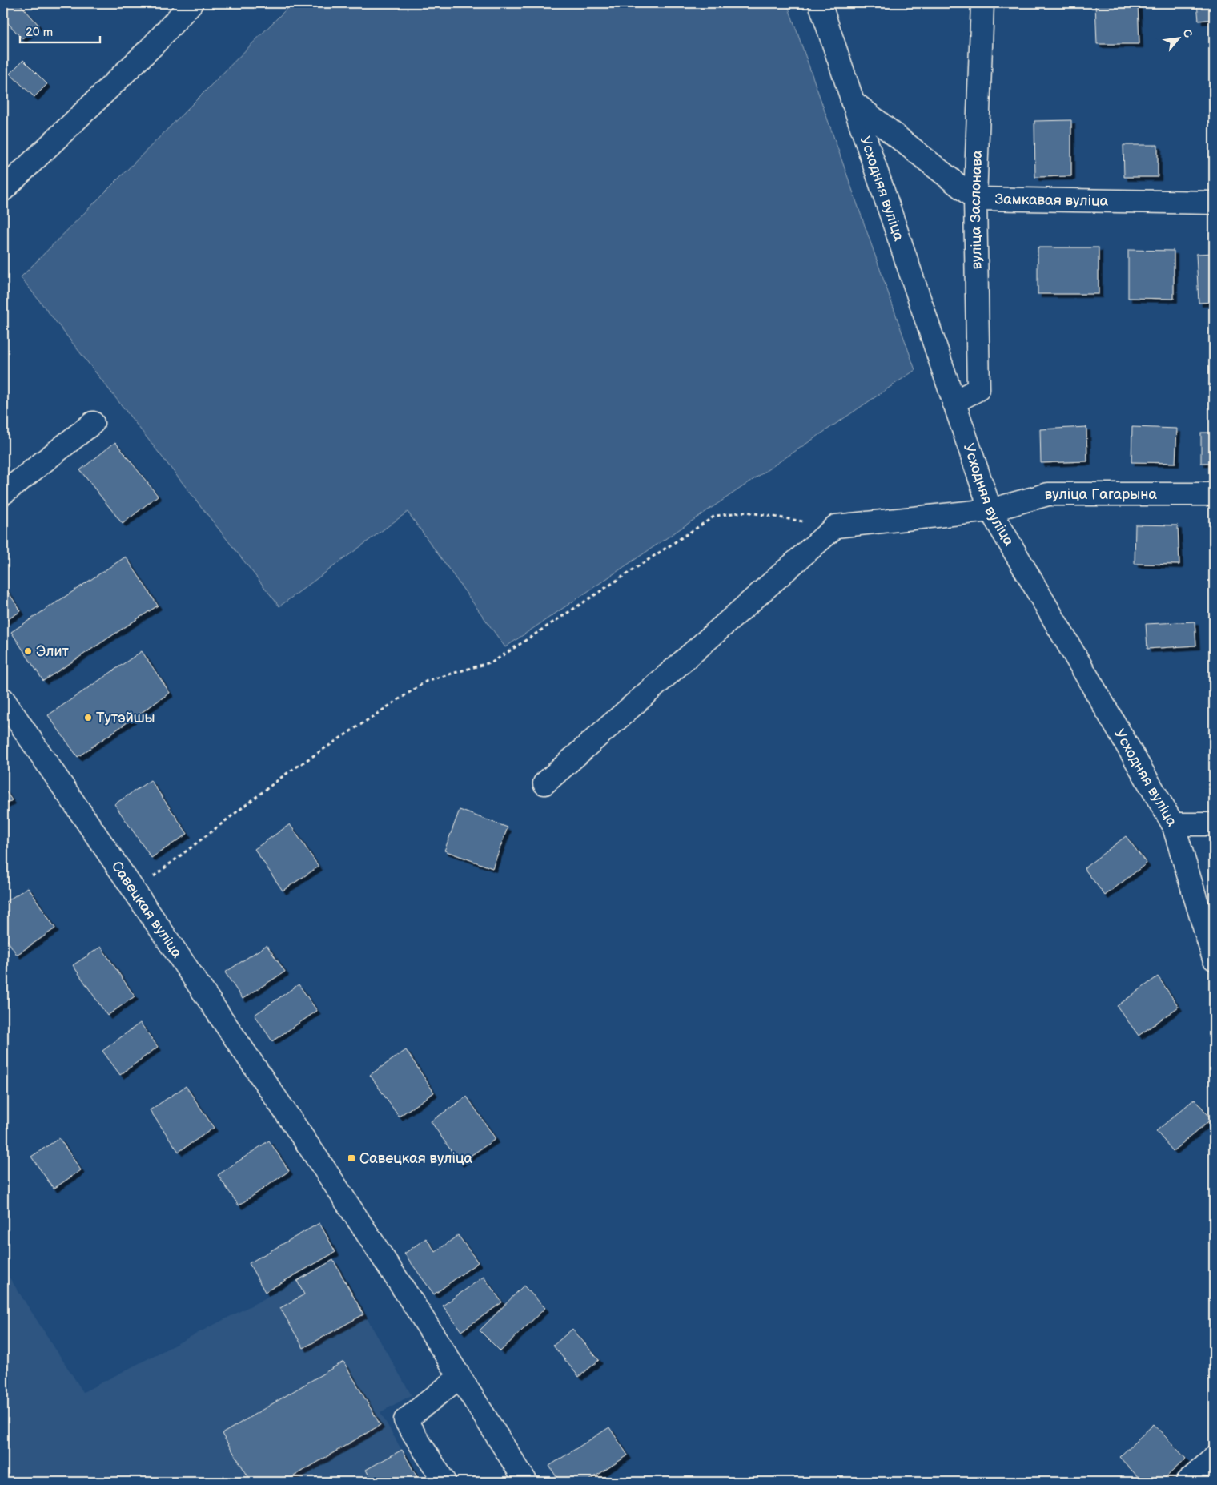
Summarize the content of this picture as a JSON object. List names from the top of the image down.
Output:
{
  "streets": {
    "street": [
      "Усходняя вуліца",
      "Замкавая вуліца",
      "вуліца Заслонава",
      "вуліца Гагарына",
      "Савецкая вуліца"
    ]
  },
  "crossings": [
    ["Усходняя вуліца", "Замкавая вуліца"],
    ["Усходняя вуліца", "вуліца Заслонава"],
    ["Усходняя вуліца", "вуліца Гагарына"],
    ["Замкавая вуліца", "вуліца Заслонава"]
  ],
  "places": {
    "other": ["Элит", "Тутэйшы"],
    "transit": ["Савецкая вуліца"]
  },
  "scale_bar": "20 m",
  "north": "top right"
}
